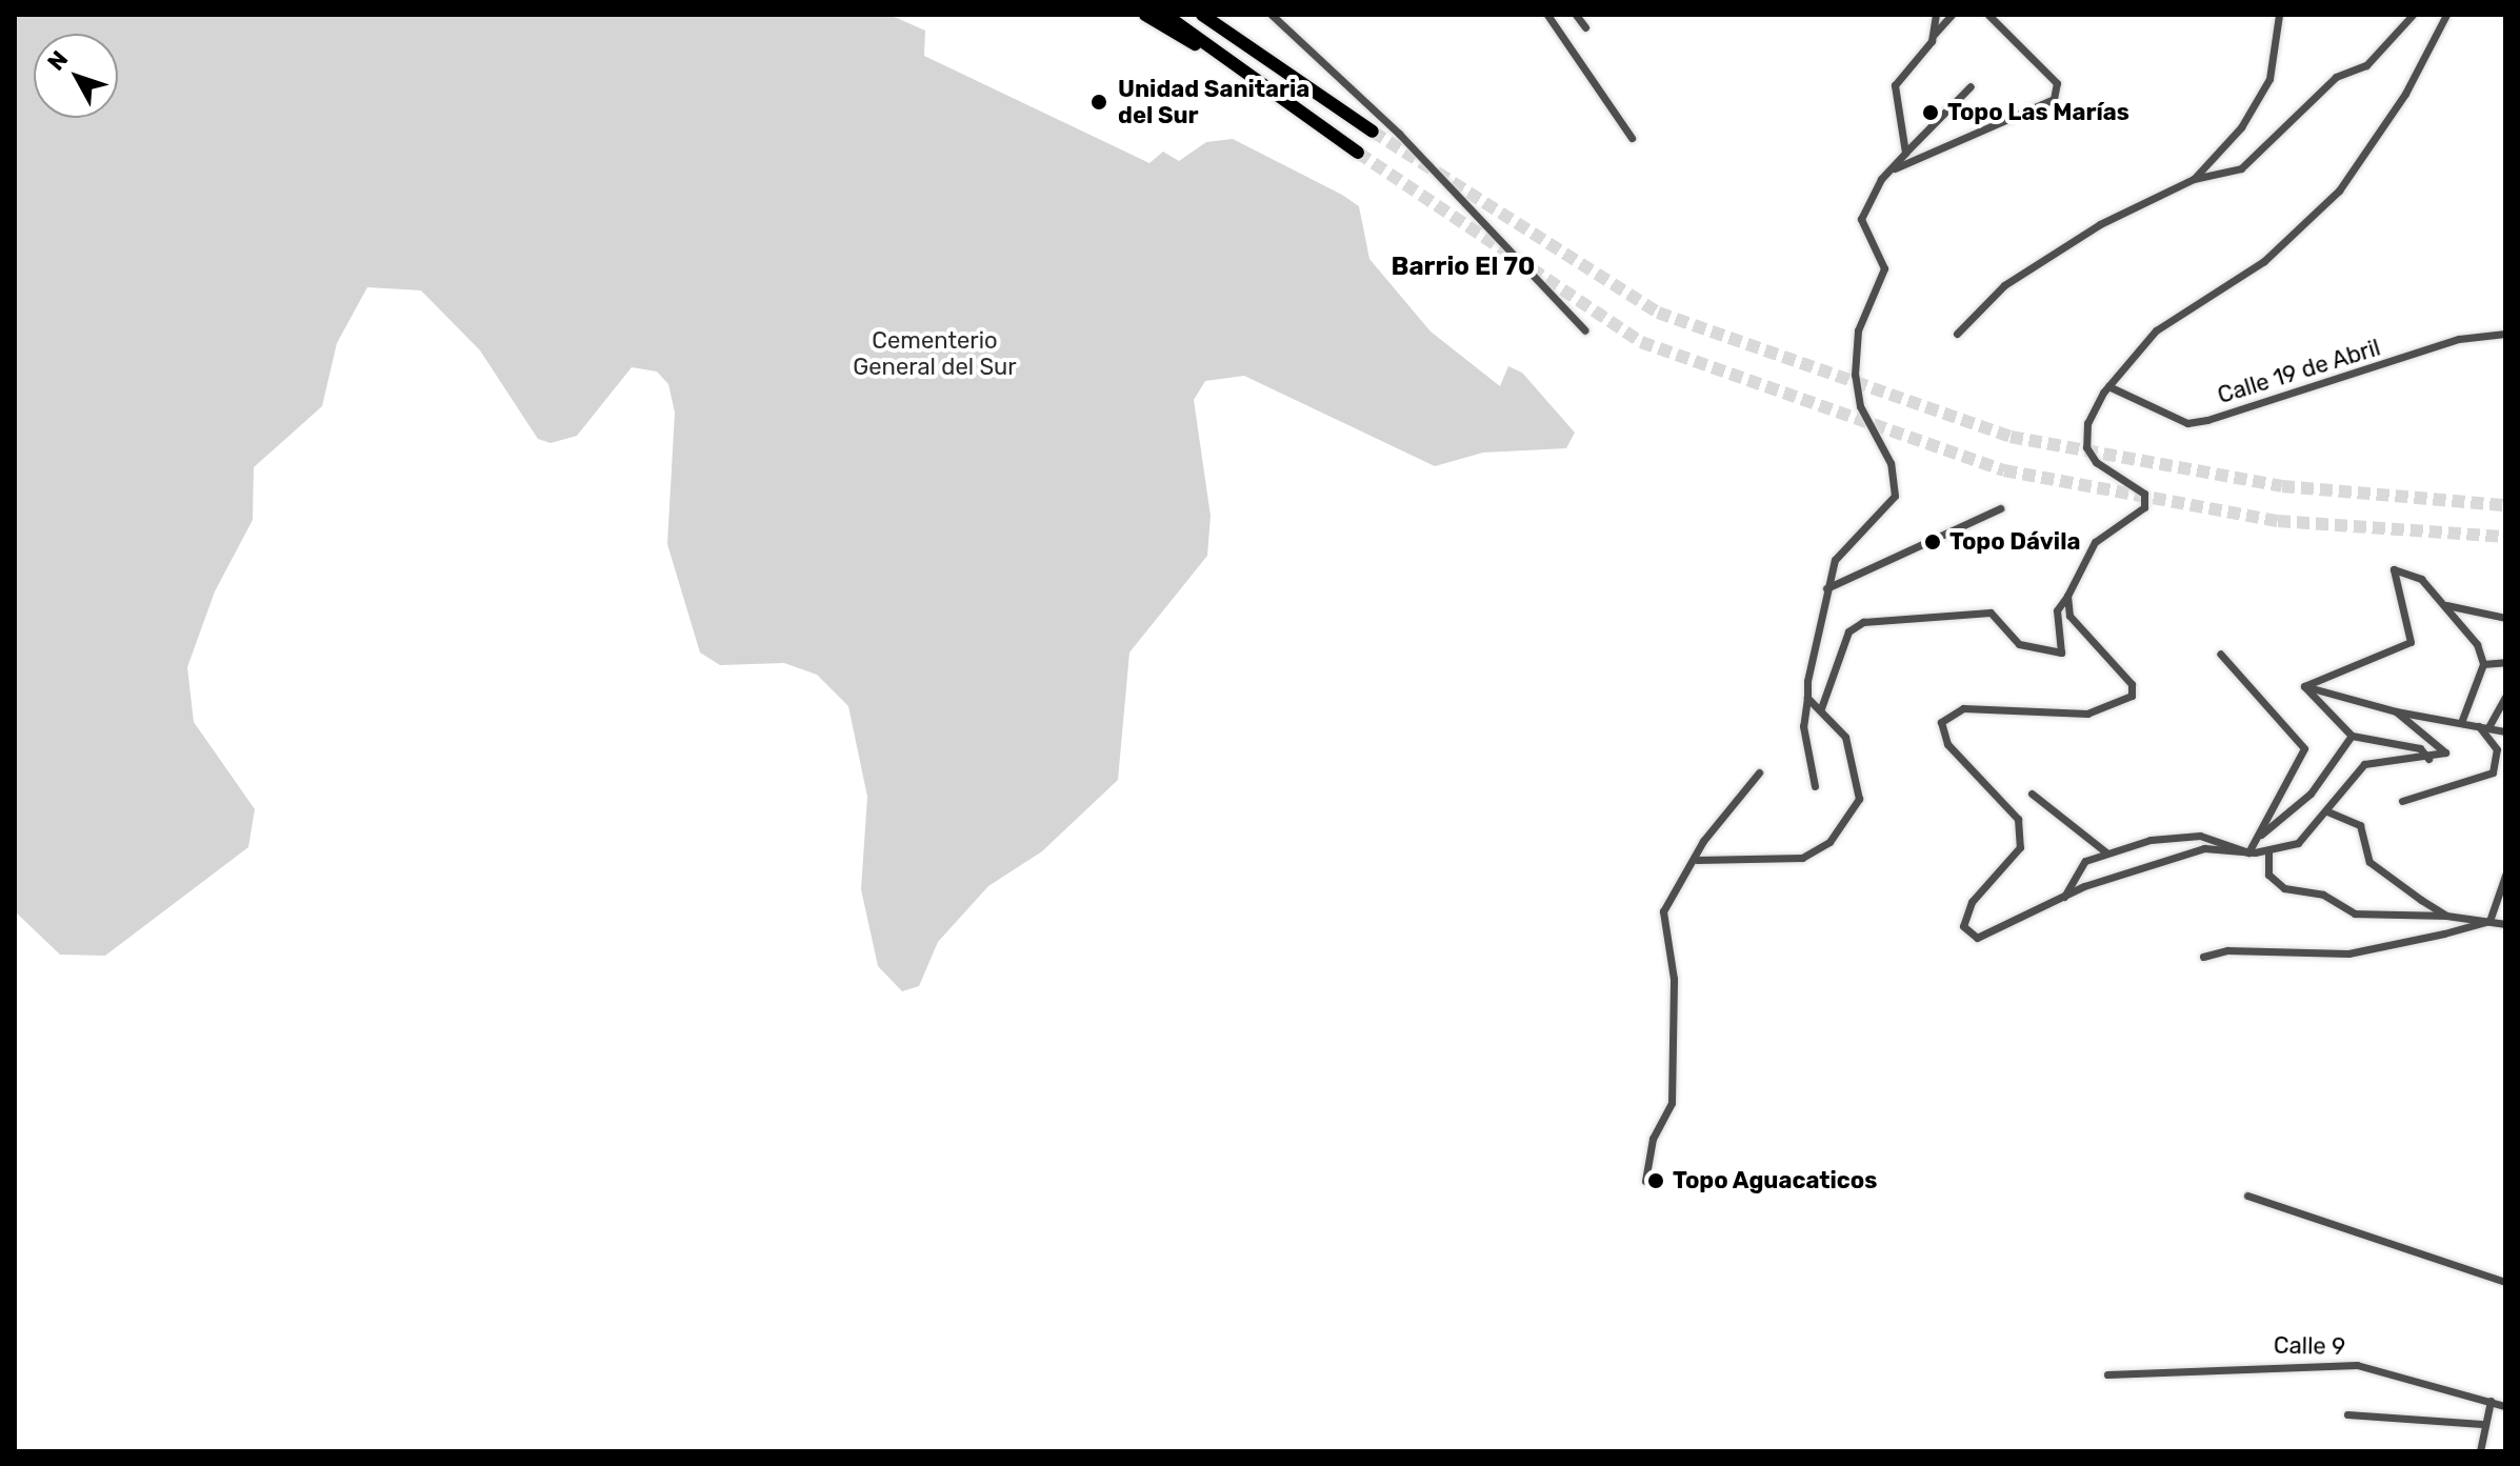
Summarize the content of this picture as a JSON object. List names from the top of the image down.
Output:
{
  "streets": {
    "street": ["Calle 19 de Abril", "Calle 9"]
  },
  "districts": ["Barrio El 70"],
  "parks": ["Cementerio General del Sur"],
  "places": [
    "Unidad Sanitaria del Sur",
    "Topo Las Marías",
    "Topo Dávila",
    "Topo Aguacaticos"
  ],
  "north": "top left"
}
